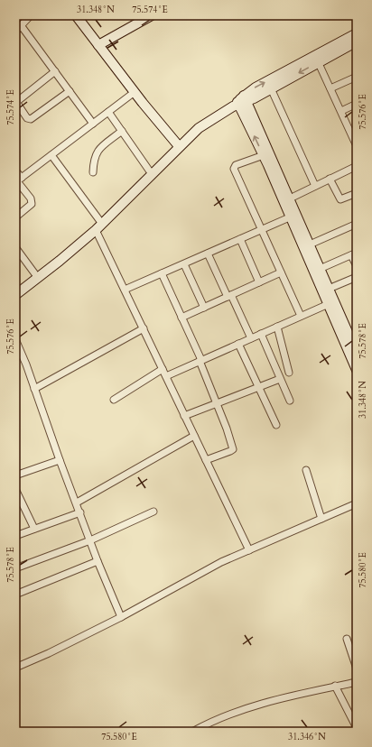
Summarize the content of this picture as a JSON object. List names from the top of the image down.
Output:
{
  "coordinates": [
    "31.348°N",
    "75.574°E",
    "75.576°E",
    "75.578°E",
    "75.580°E",
    "31.346°N"
  ]
}
